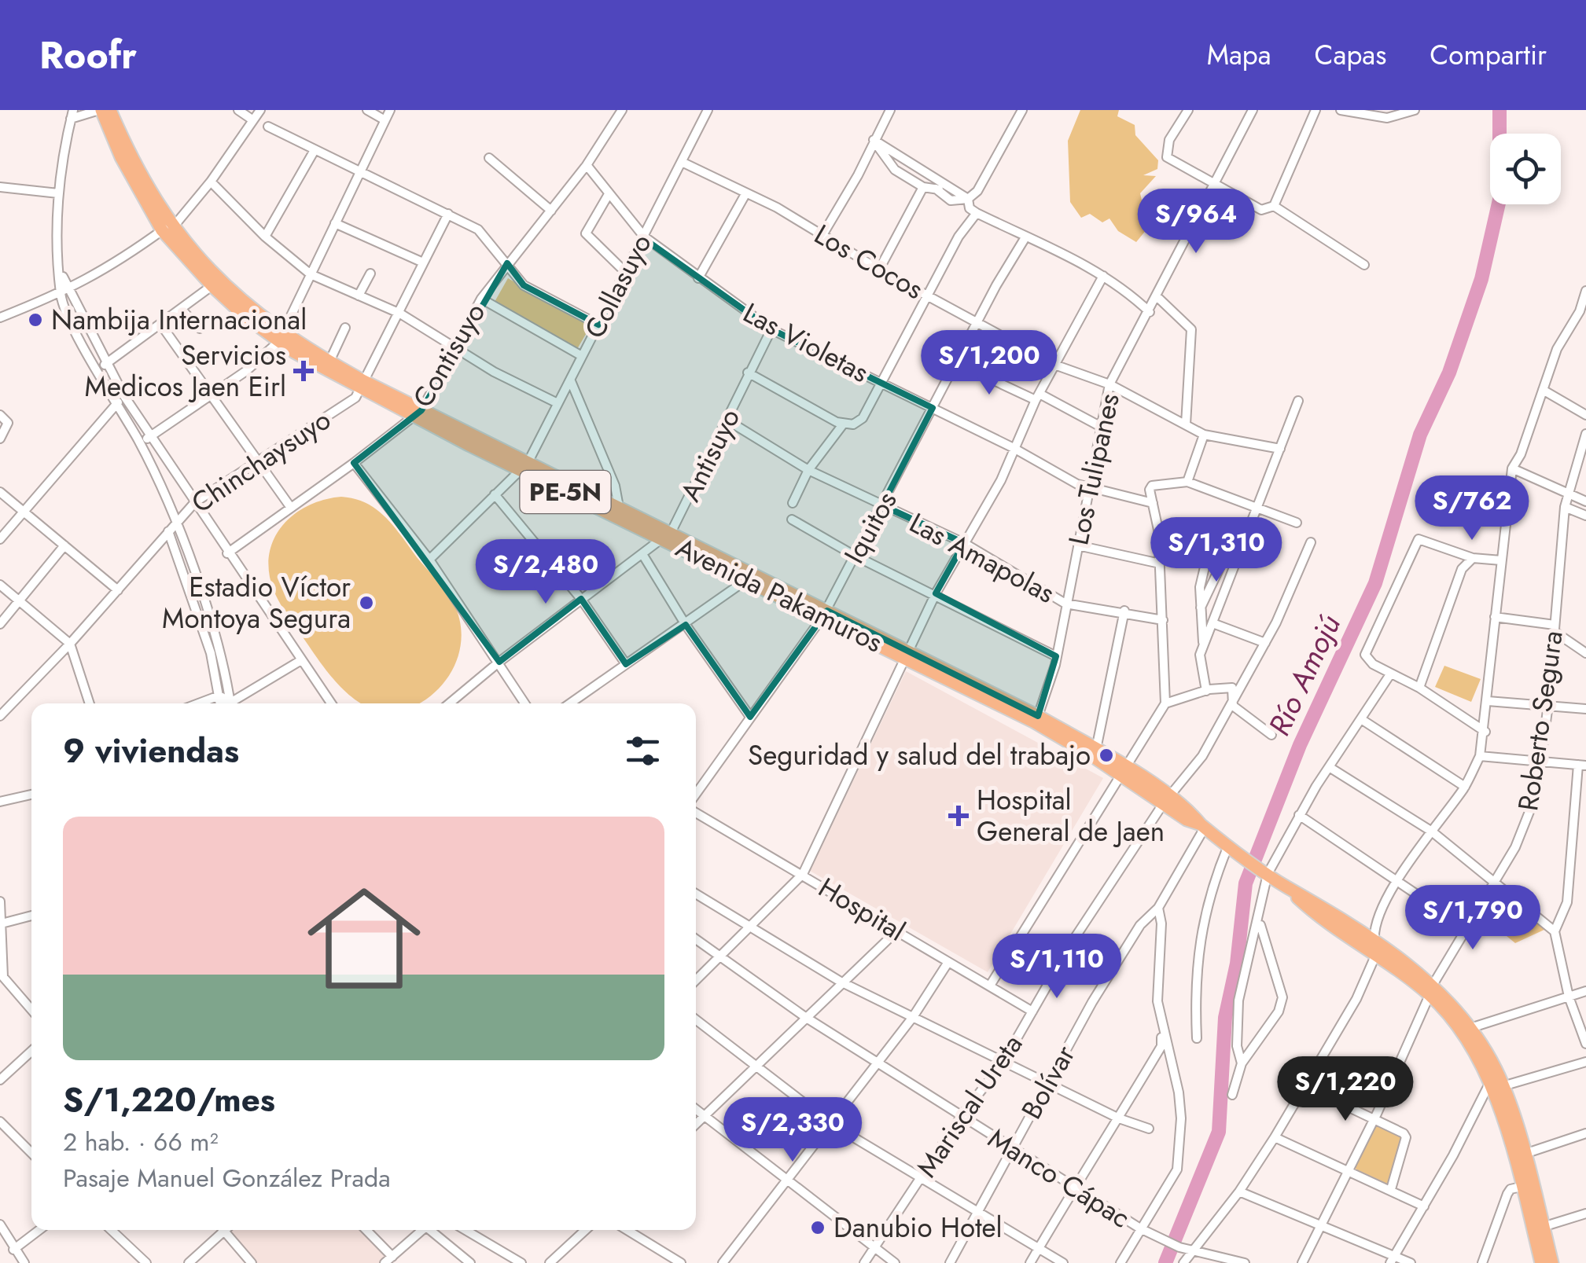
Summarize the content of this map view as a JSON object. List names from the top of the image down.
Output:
{
  "streets": {
    "highway": ["PE-5N", "Avenida Pakamuros"],
    "street": [
      "Los Cocos",
      "Collasuyo",
      "Las Violetas",
      "Contisuyo",
      "Antisuyo",
      "Chinchaysuyo",
      "Los Tulipanes",
      "Iquitos",
      "Las Amapolas",
      "Roberto Segura",
      "Hospital",
      "Bolívar",
      "Mariscal Ureta",
      "Manco Cápac"
    ]
  },
  "crossings": [
    ["Los Cocos", "Collasuyo"],
    ["Los Cocos", "Los Tulipanes"],
    ["Los Cocos", "Iquitos"],
    ["Collasuyo", "Las Violetas"],
    ["Collasuyo", "Avenida Pakamuros"],
    ["Las Violetas", "Contisuyo"],
    ["Las Violetas", "Antisuyo"],
    ["Las Violetas", "Los Tulipanes"],
    ["Las Violetas", "Iquitos"],
    ["Contisuyo", "Avenida Pakamuros"],
    ["Antisuyo", "Las Amapolas"],
    ["Antisuyo", "Avenida Pakamuros"],
    ["Chinchaysuyo", "Avenida Pakamuros"],
    ["Los Tulipanes", "Las Amapolas"],
    ["Los Tulipanes", "Avenida Pakamuros"],
    ["PE-5N", "Avenida Pakamuros"],
    ["PE-5N", "Roberto Segura"],
    ["Iquitos", "Las Amapolas"],
    ["Iquitos", "Avenida Pakamuros"],
    ["Avenida Pakamuros", "Bolívar"],
    ["Avenida Pakamuros", "Mariscal Ureta"],
    ["Hospital", "Mariscal Ureta"],
    ["Bolívar", "Manco Cápac"],
    ["Mariscal Ureta", "Manco Cápac"]
  ],
  "water": ["Río Amojú"],
  "places": {
    "other": [
      "Nambija Internacional",
      "Estadio Víctor Montoya Segura",
      "Seguridad y salud del trabajo",
      "Danubio Hotel"
    ],
    "health": ["Servicios Medicos Jaen Eirl", "Hospital General de Jaen"]
  },
  "page": {
    "header": "Roofr",
    "nav": ["Mapa", "Capas", "Compartir"],
    "price": [
      "S/964",
      "S/1,200",
      "S/762",
      "S/1,310",
      "S/2,480",
      "S/1,790",
      "S/1,110",
      "S/1,220",
      "S/2,330"
    ],
    "heading": "9 viviendas",
    "list": [
      {
        "name": "S/1,220/mes",
        "note": "2 hab. · 66 m² · Pasaje Manuel González Prada"
      }
    ]
  }
}
